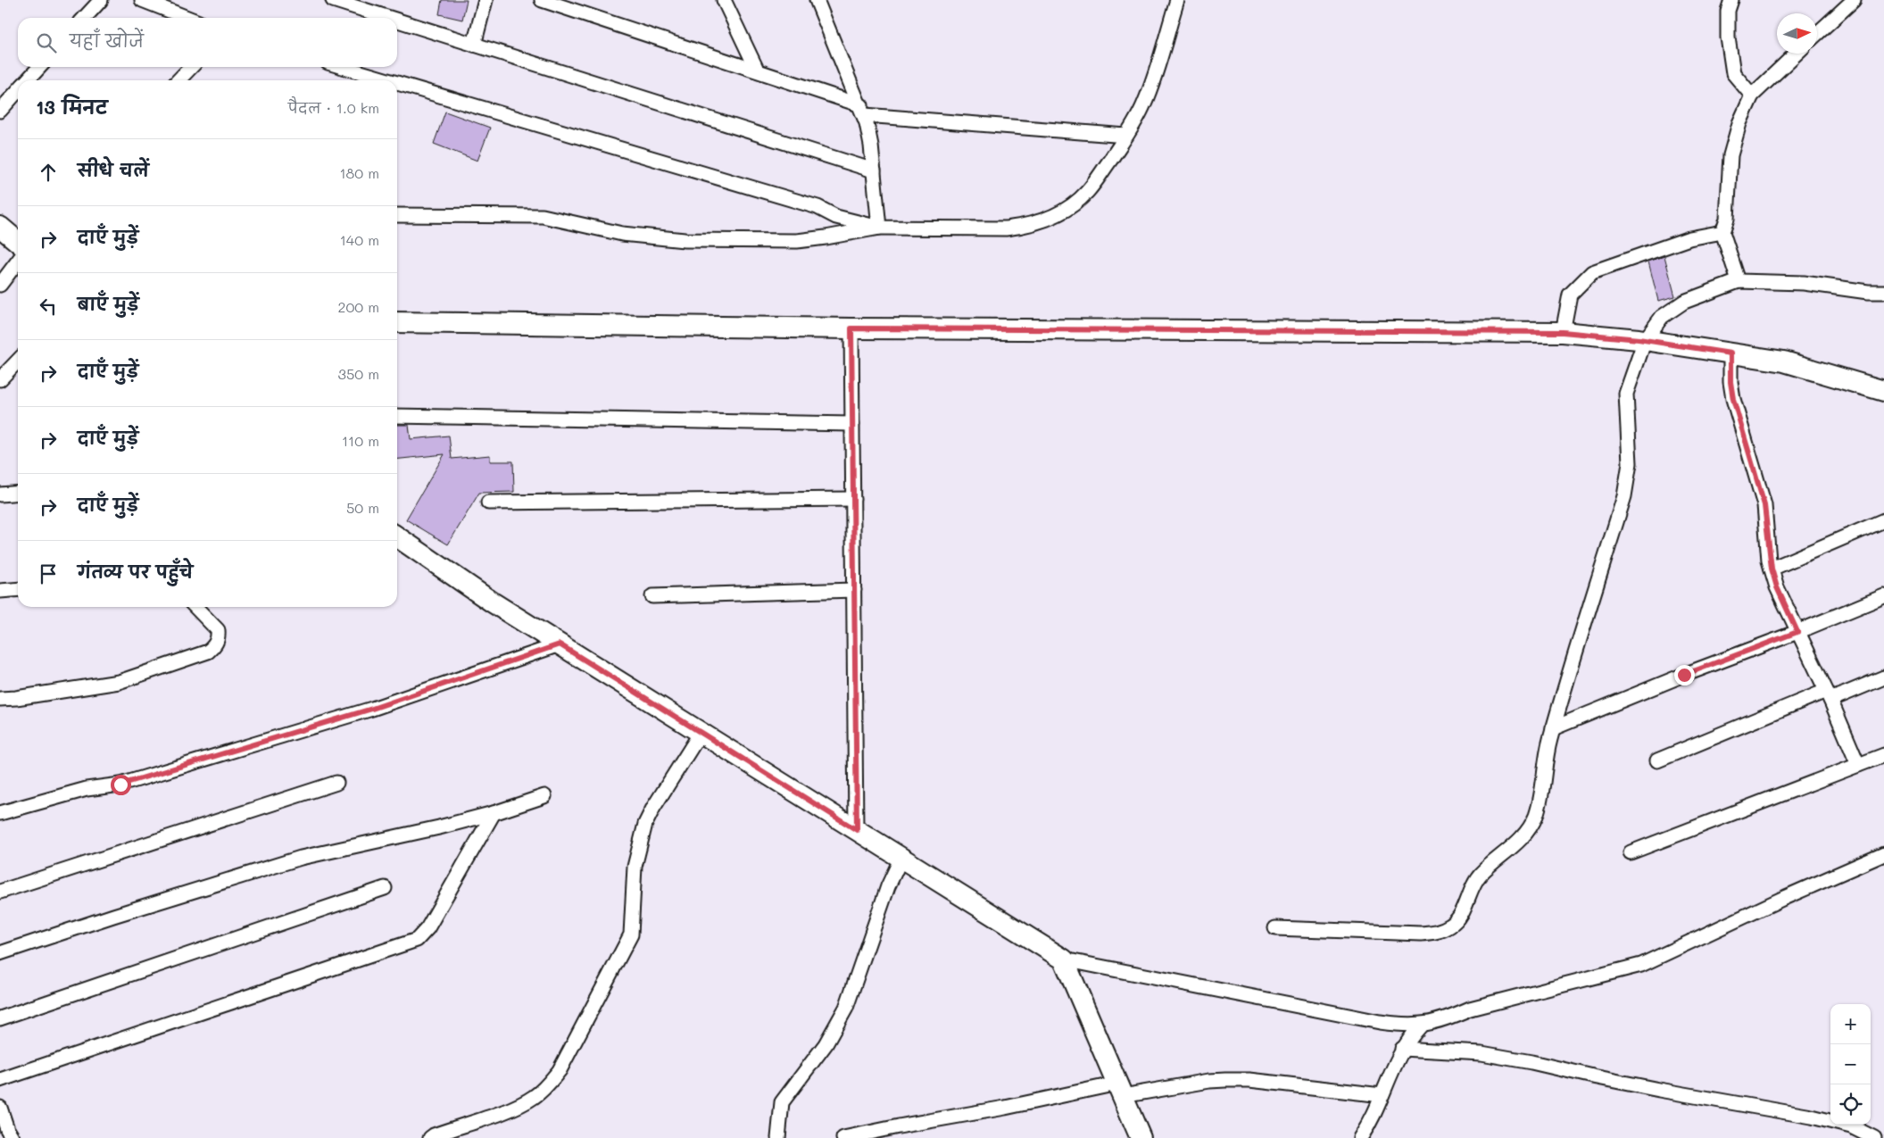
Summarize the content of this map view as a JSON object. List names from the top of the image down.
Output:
{
  "north": "right",
  "page": {
    "search": "यहाँ खोजें",
    "heading": ["13 मिनट", "पैदल · 1.0 km"],
    "list": [
      ["सीधे चलें", "180 m"],
      ["दाएँ मुड़ें", "140 m"],
      ["बाएँ मुड़ें", "200 m"],
      ["दाएँ मुड़ें", "350 m"],
      ["दाएँ मुड़ें", "110 m"],
      ["दाएँ मुड़ें", "50 m"],
      "गंतव्य पर पहुँचे"
    ],
    "map_buttons": ["+", "−"]
  }
}
